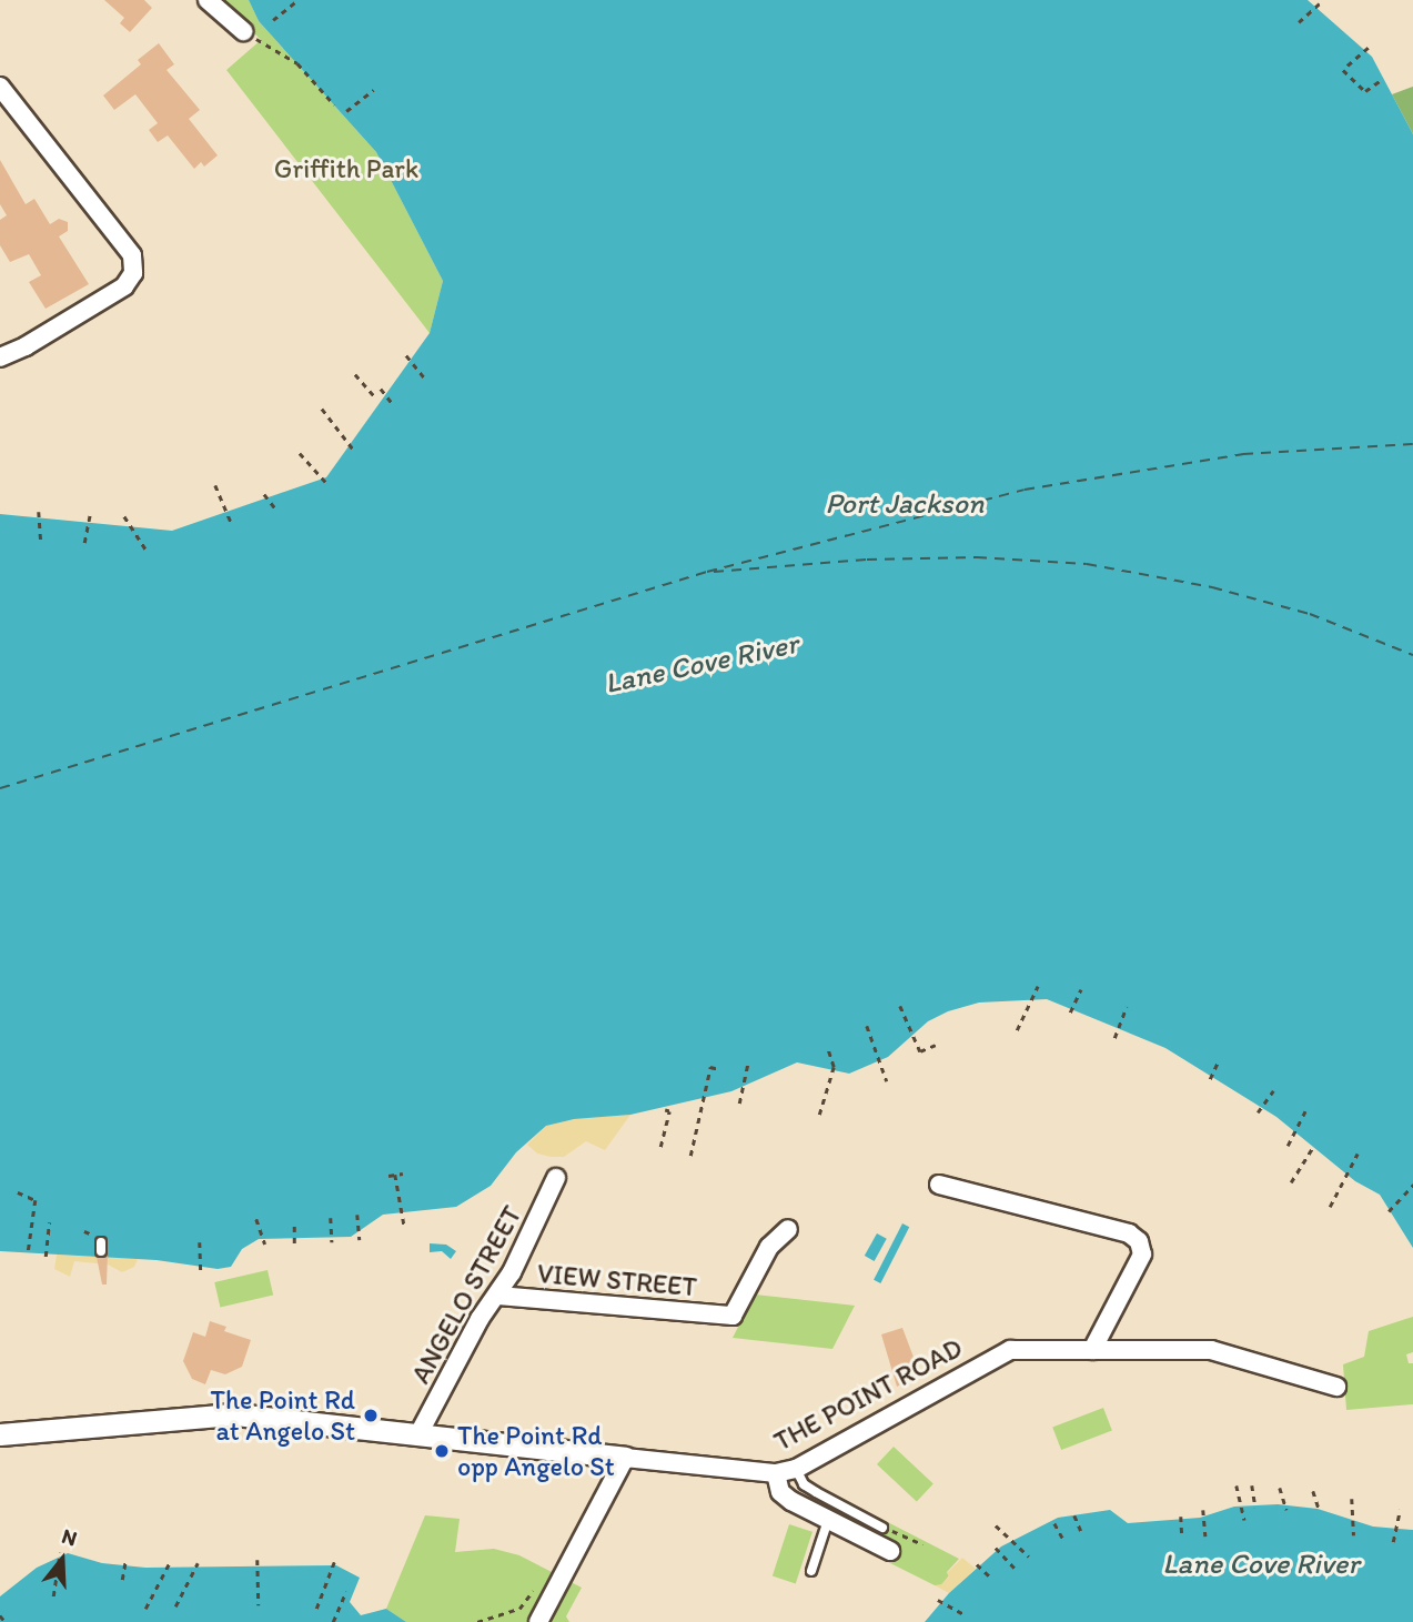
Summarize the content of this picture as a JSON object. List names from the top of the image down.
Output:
{
  "streets": {
    "street": ["VIEW STREET", "ANGELO STREET", "THE POINT ROAD"]
  },
  "crossings": [
    ["VIEW STREET", "ANGELO STREET"],
    ["ANGELO STREET", "THE POINT ROAD"]
  ],
  "water": ["Port Jackson", "Lane Cove River"],
  "parks": ["Griffith Park"],
  "places": ["The Point Rd at Angelo St", "The Point Rd opp Angelo St"],
  "north": "top"
}
